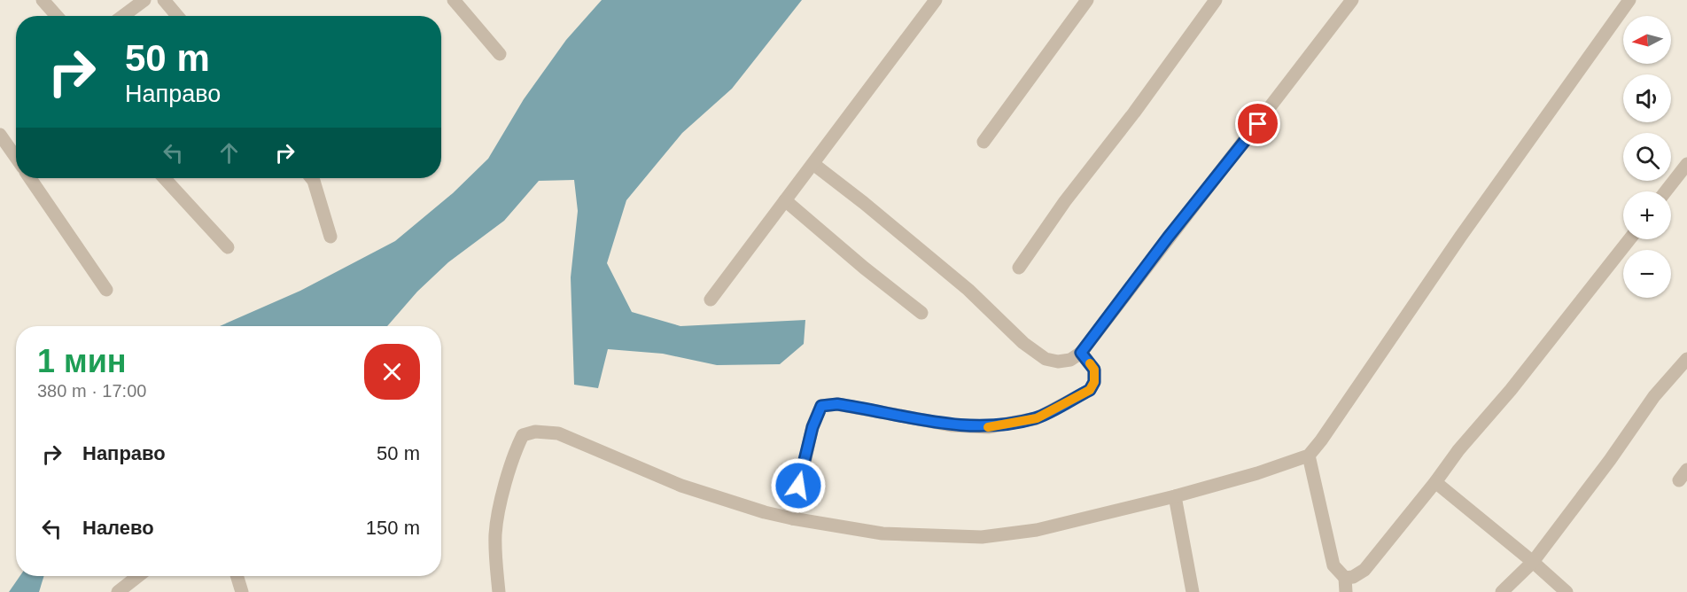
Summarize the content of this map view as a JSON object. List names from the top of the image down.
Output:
{
  "north": "left",
  "page": {
    "map_buttons": ["+", "−"],
    "turn": ["50 m", "Направо"],
    "heading": ["1 мин", "380 m · 17:00"],
    "list": [
      {
        "name": "Направо",
        "value": "50 m"
      },
      {
        "name": "Налево",
        "value": "150 m"
      }
    ]
  }
}
